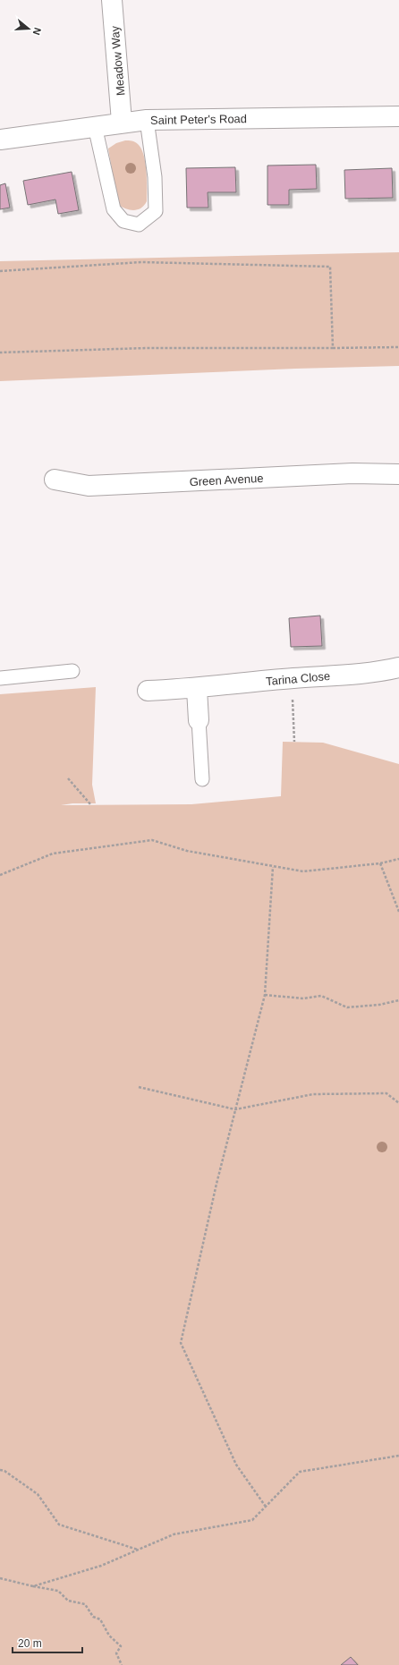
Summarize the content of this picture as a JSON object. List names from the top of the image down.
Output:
{
  "streets": {
    "street": [
      "Meadow Way",
      "Saint Peter's Road",
      "Green Avenue",
      "Tarina Close"
    ]
  },
  "crossings": [
    ["Meadow Way", "Saint Peter's Road"]
  ],
  "scale_bar": "20 m",
  "north": "right"
}
